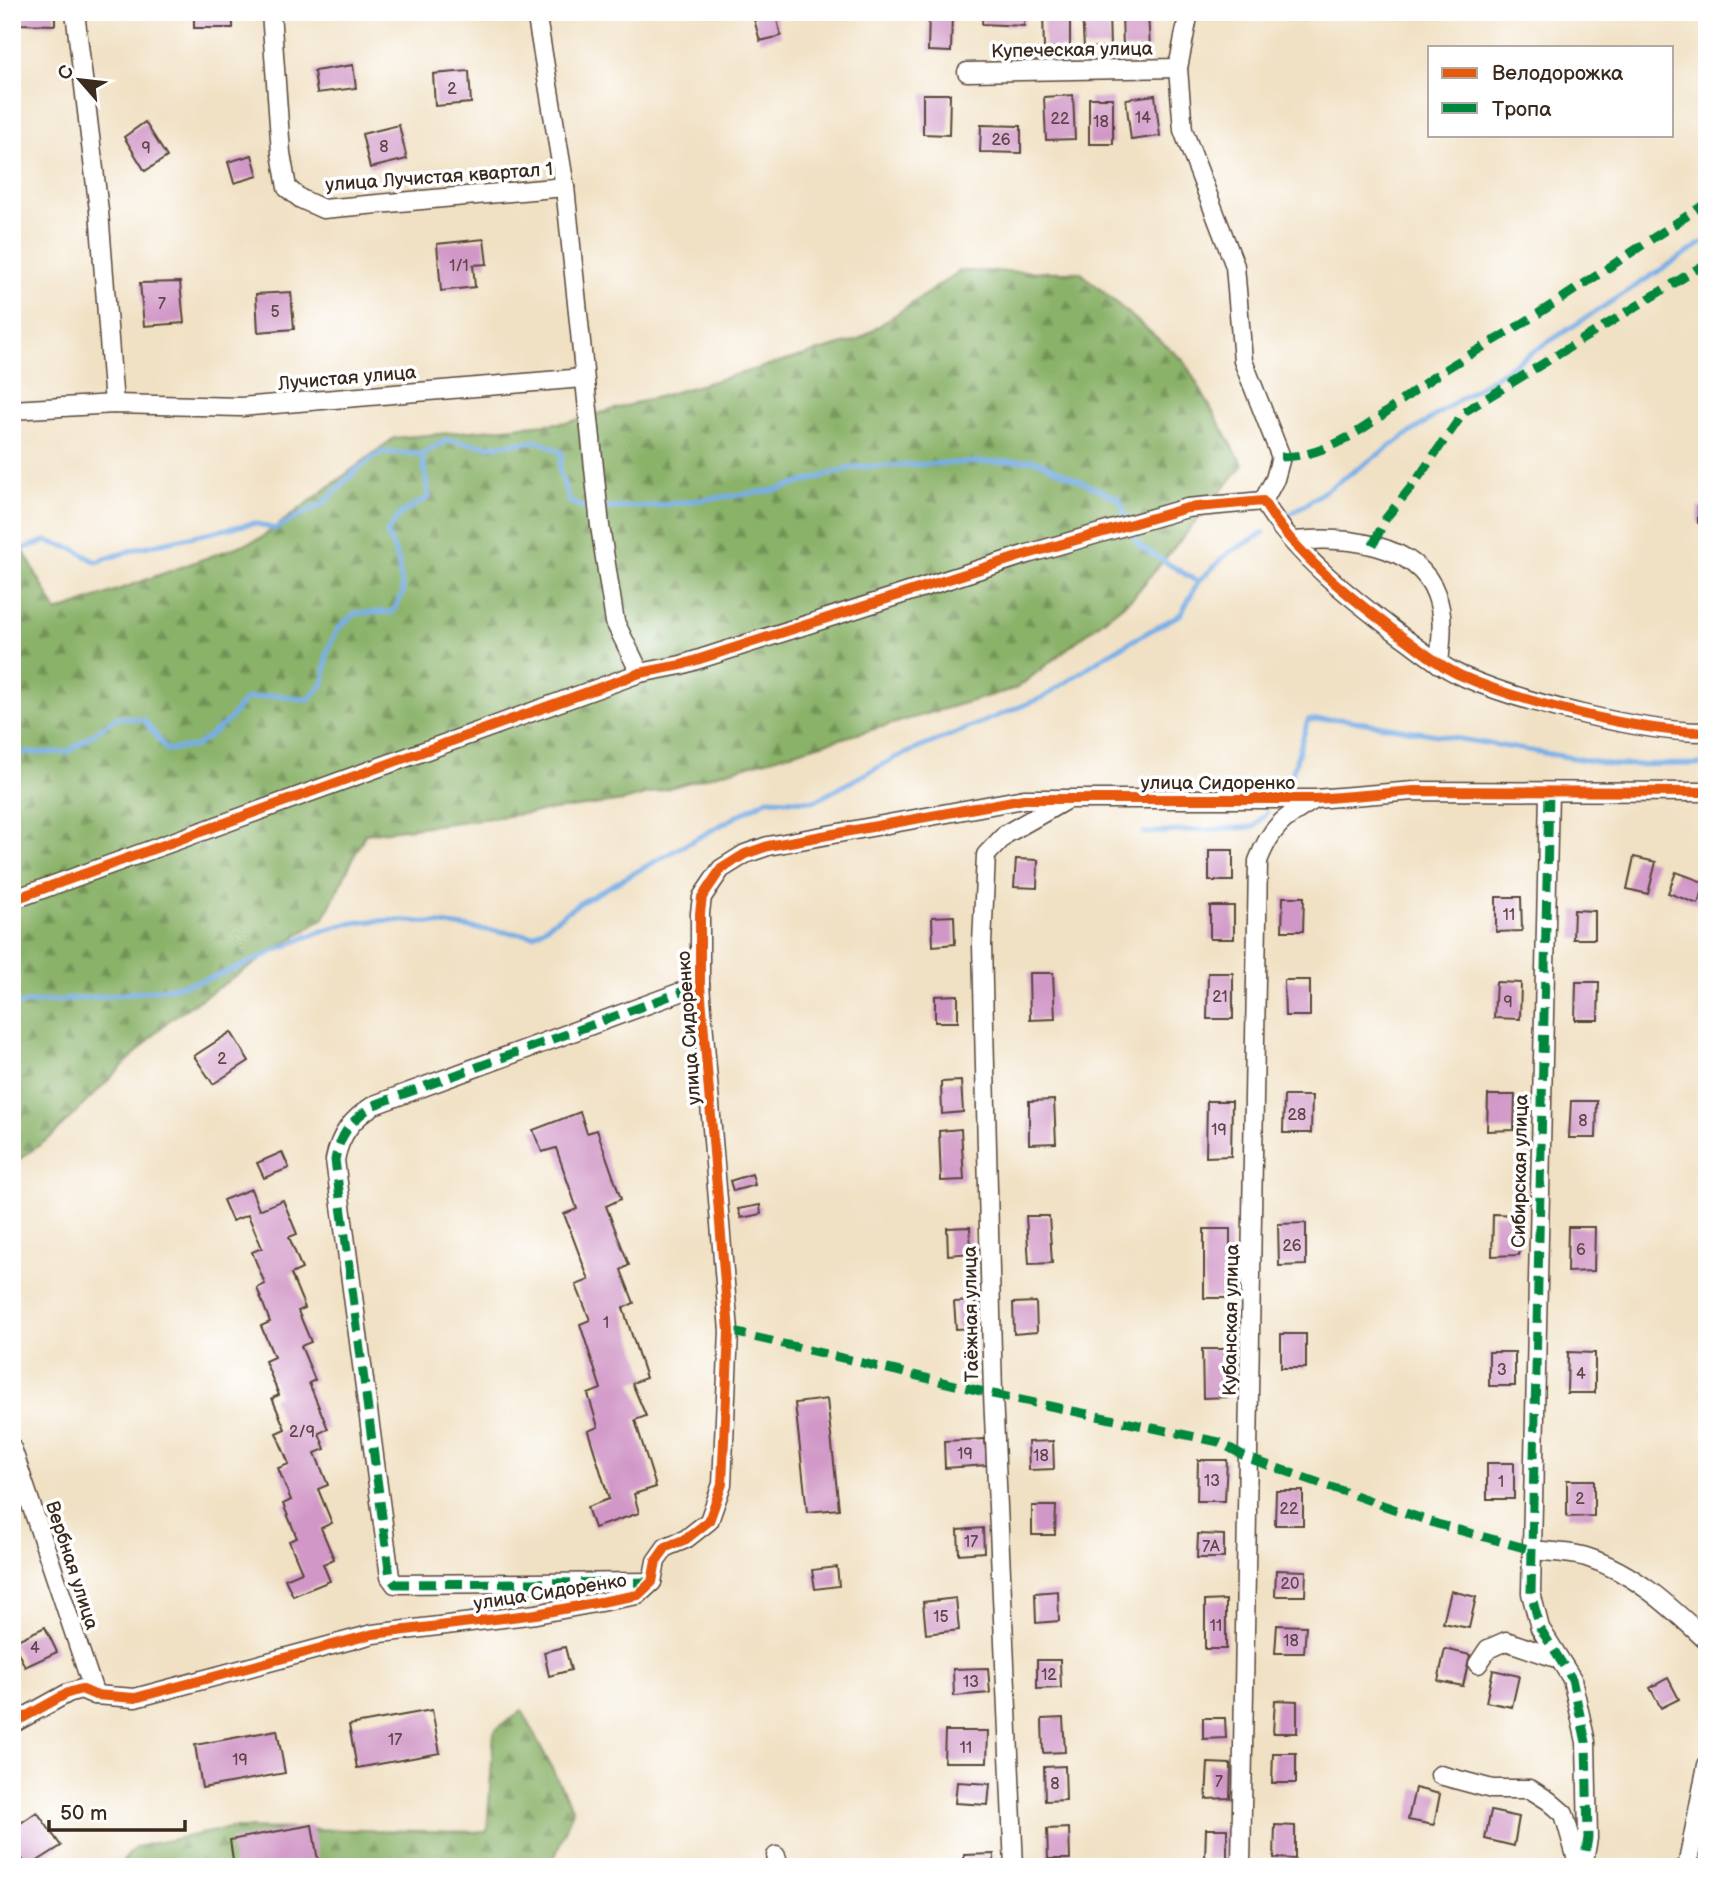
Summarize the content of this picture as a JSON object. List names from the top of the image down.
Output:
{
  "streets": {
    "street": [
      "Купеческая улица",
      "улица Лучистая квартал 1",
      "Лучистая улица",
      "улица Сидоренко",
      "Сибирская улица",
      "Таёжная улица",
      "Кубанская улица",
      "Вербная улица"
    ]
  },
  "crossings": [
    ["улица Сидоренко", "Сибирская улица"],
    ["улица Сидоренко", "Таёжная улица"],
    ["улица Сидоренко", "Кубанская улица"],
    ["улица Сидоренко", "Вербная улица"]
  ],
  "house_numbers": [
    "2",
    "14",
    "22",
    "18",
    "26",
    "8",
    "9",
    "1/1",
    "7",
    "5",
    "11",
    "21",
    "9",
    "2",
    "28",
    "8",
    "19",
    "26",
    "6",
    "1",
    "3",
    "4",
    "2/9",
    "19",
    "18",
    "13",
    "1",
    "2",
    "22",
    "17",
    "7А",
    "20",
    "15",
    "11",
    "18",
    "4",
    "12",
    "13",
    "17",
    "11",
    "19",
    "7",
    "8"
  ],
  "legend": ["Велодорожка", "Тропа"],
  "scale_bar": "50 m",
  "north": "top left"
}
